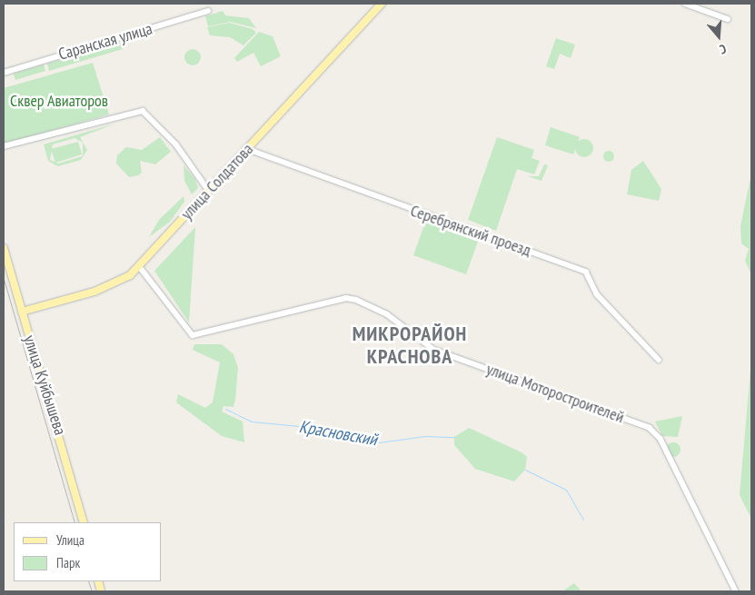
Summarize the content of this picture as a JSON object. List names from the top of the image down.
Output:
{
  "streets": {
    "main road": ["улица Солдатова", "улица Куйбышева"],
    "street": ["Саранская улица", "Серебрянский проезд", "улица Моторостроителей"]
  },
  "crossings": [
    ["улица Солдатова", "Серебрянский проезд"],
    ["улица Солдатова", "улица Куйбышева"],
    ["улица Солдатова", "улица Моторостроителей"]
  ],
  "districts": ["МИКРОРАЙОН КРАСНОВА"],
  "water": ["Красновский"],
  "parks": ["Сквер Авиаторов"],
  "legend": ["Улица", "Парк"],
  "north": "bottom"
}
